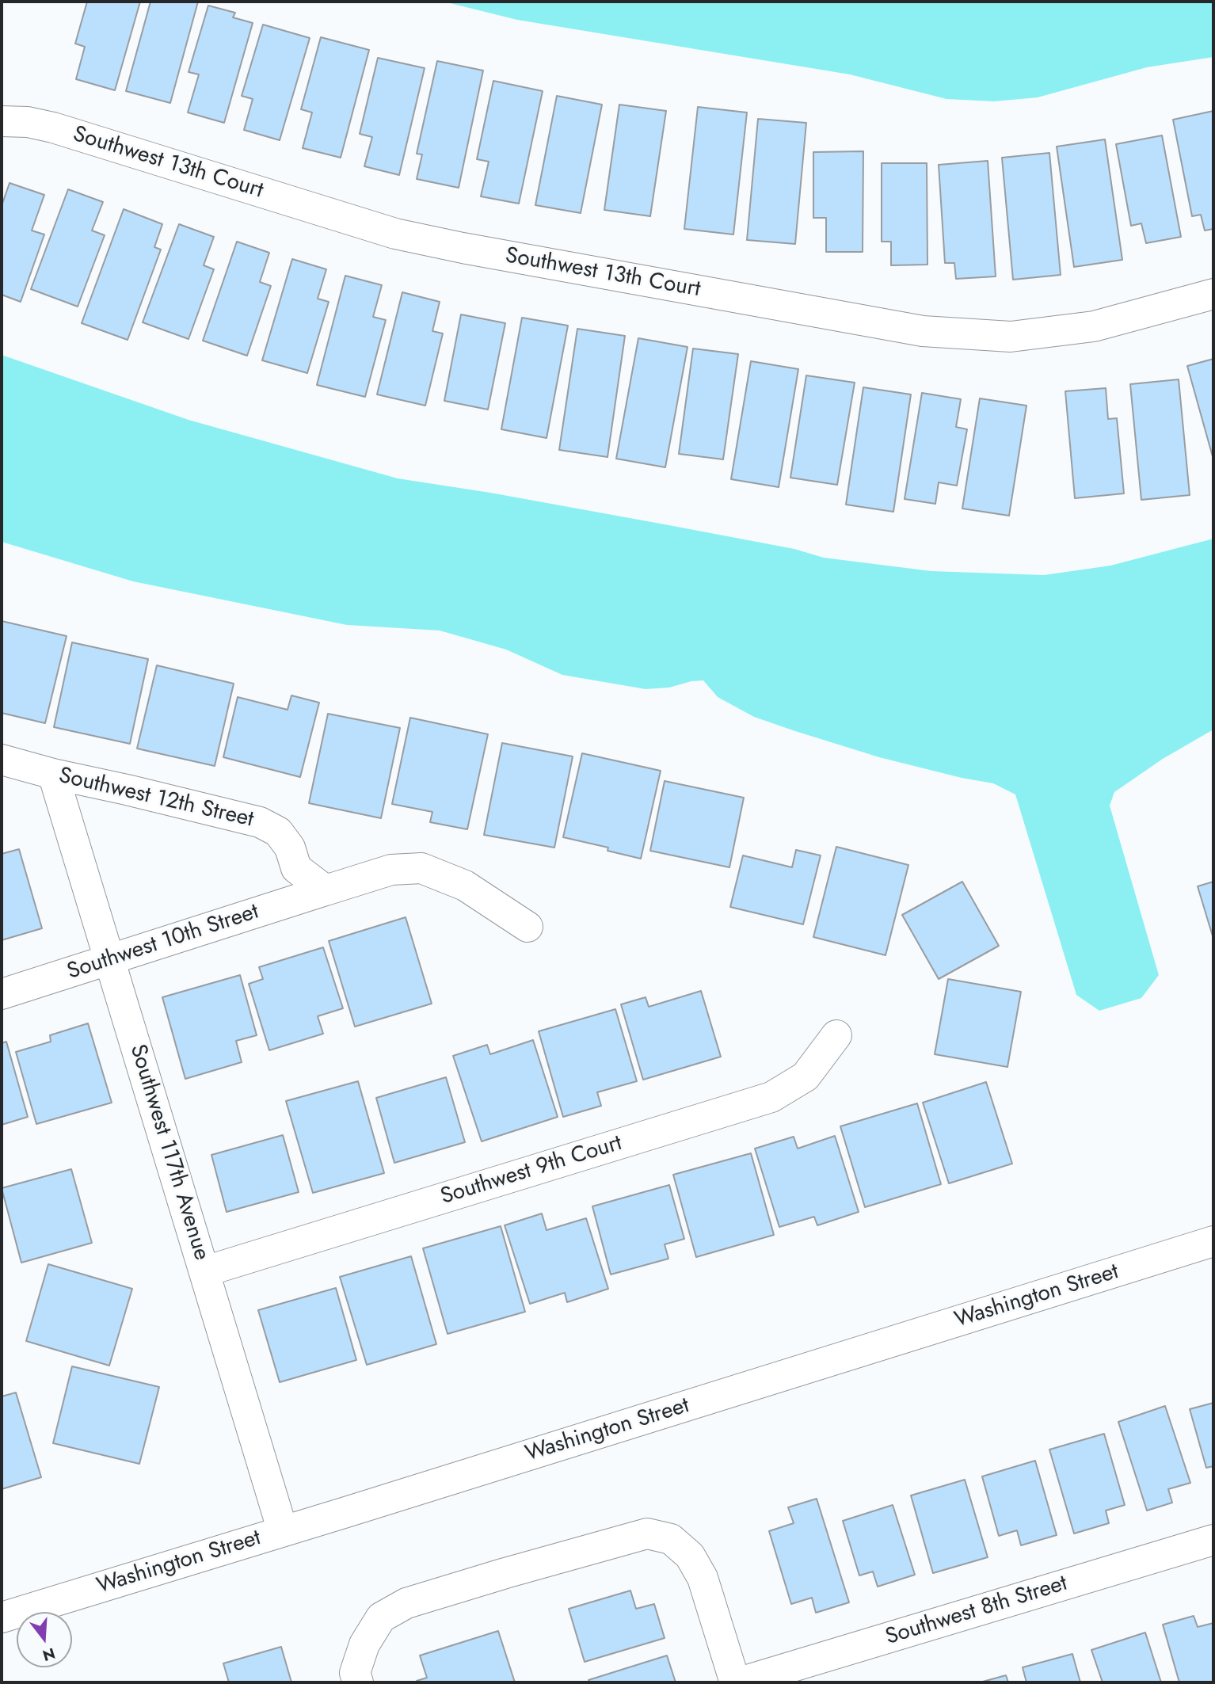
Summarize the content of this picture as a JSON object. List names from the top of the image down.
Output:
{
  "streets": {
    "street": [
      "Southwest 13th Court",
      "Southwest 12th Street",
      "Southwest 10th Street",
      "Southwest 117th Avenue",
      "Southwest 9th Court",
      "Washington Street",
      "Southwest 8th Street"
    ]
  },
  "crossings": [
    ["Southwest 12th Street", "Southwest 10th Street"],
    ["Southwest 12th Street", "Southwest 117th Avenue"],
    ["Southwest 10th Street", "Southwest 117th Avenue"],
    ["Southwest 117th Avenue", "Southwest 9th Court"],
    ["Southwest 117th Avenue", "Washington Street"]
  ],
  "north": "bottom"
}
